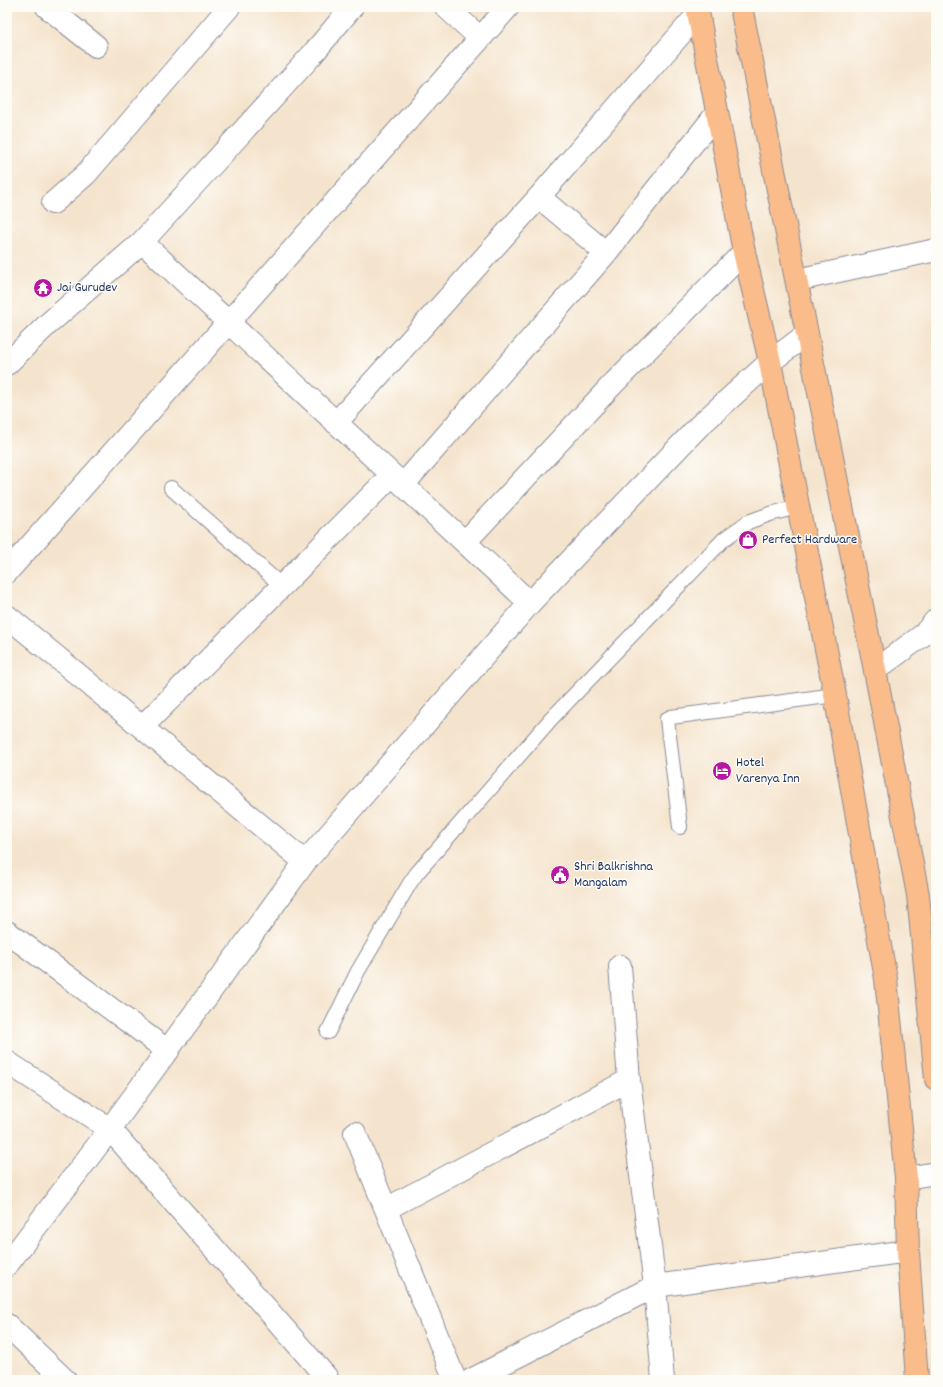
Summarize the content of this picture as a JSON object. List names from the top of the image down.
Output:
{
  "places": {
    "temple": ["Jai Gurudev"],
    "shop": ["Perfect Hardware"],
    "hotel": ["Hotel Varenya Inn"],
    "public building": ["Shri Balkrishna Mangalam"]
  }
}
